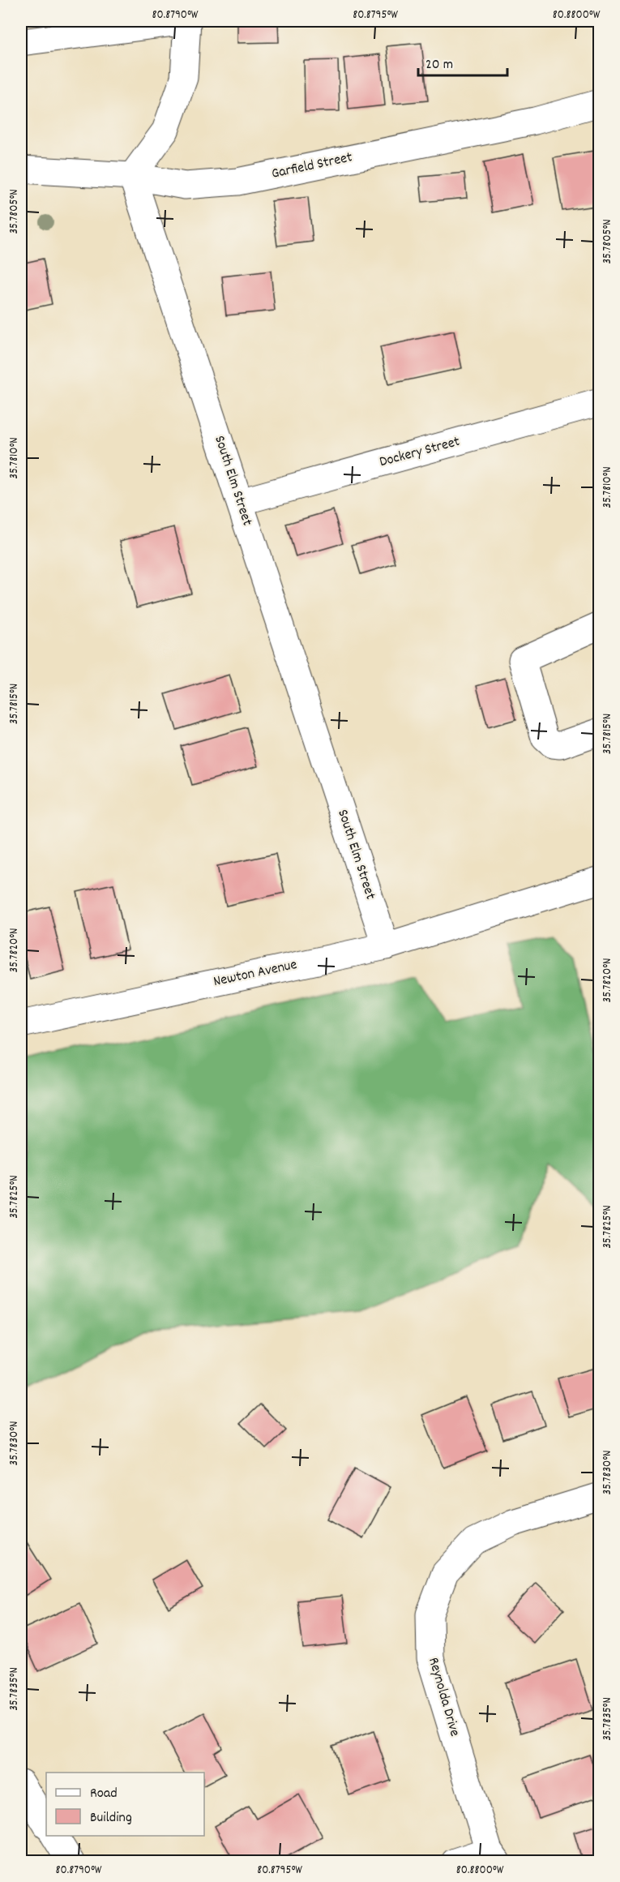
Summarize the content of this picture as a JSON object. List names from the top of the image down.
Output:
{
  "streets": {
    "street": [
      "Garfield Street",
      "Dockery Street",
      "South Elm Street",
      "Newton Avenue",
      "Reynolda Drive"
    ]
  },
  "crossings": [
    ["Garfield Street", "South Elm Street"],
    ["Dockery Street", "South Elm Street"],
    ["South Elm Street", "Newton Avenue"]
  ],
  "legend": ["Road", "Building"],
  "scale_bar": "20 m",
  "coordinates": [
    "80.8790°W",
    "80.8795°W",
    "80.8800°W",
    "35.7805°N",
    "35.7810°N",
    "35.7815°N",
    "35.7820°N",
    "35.7825°N",
    "35.7830°N",
    "35.7835°N"
  ]
}
